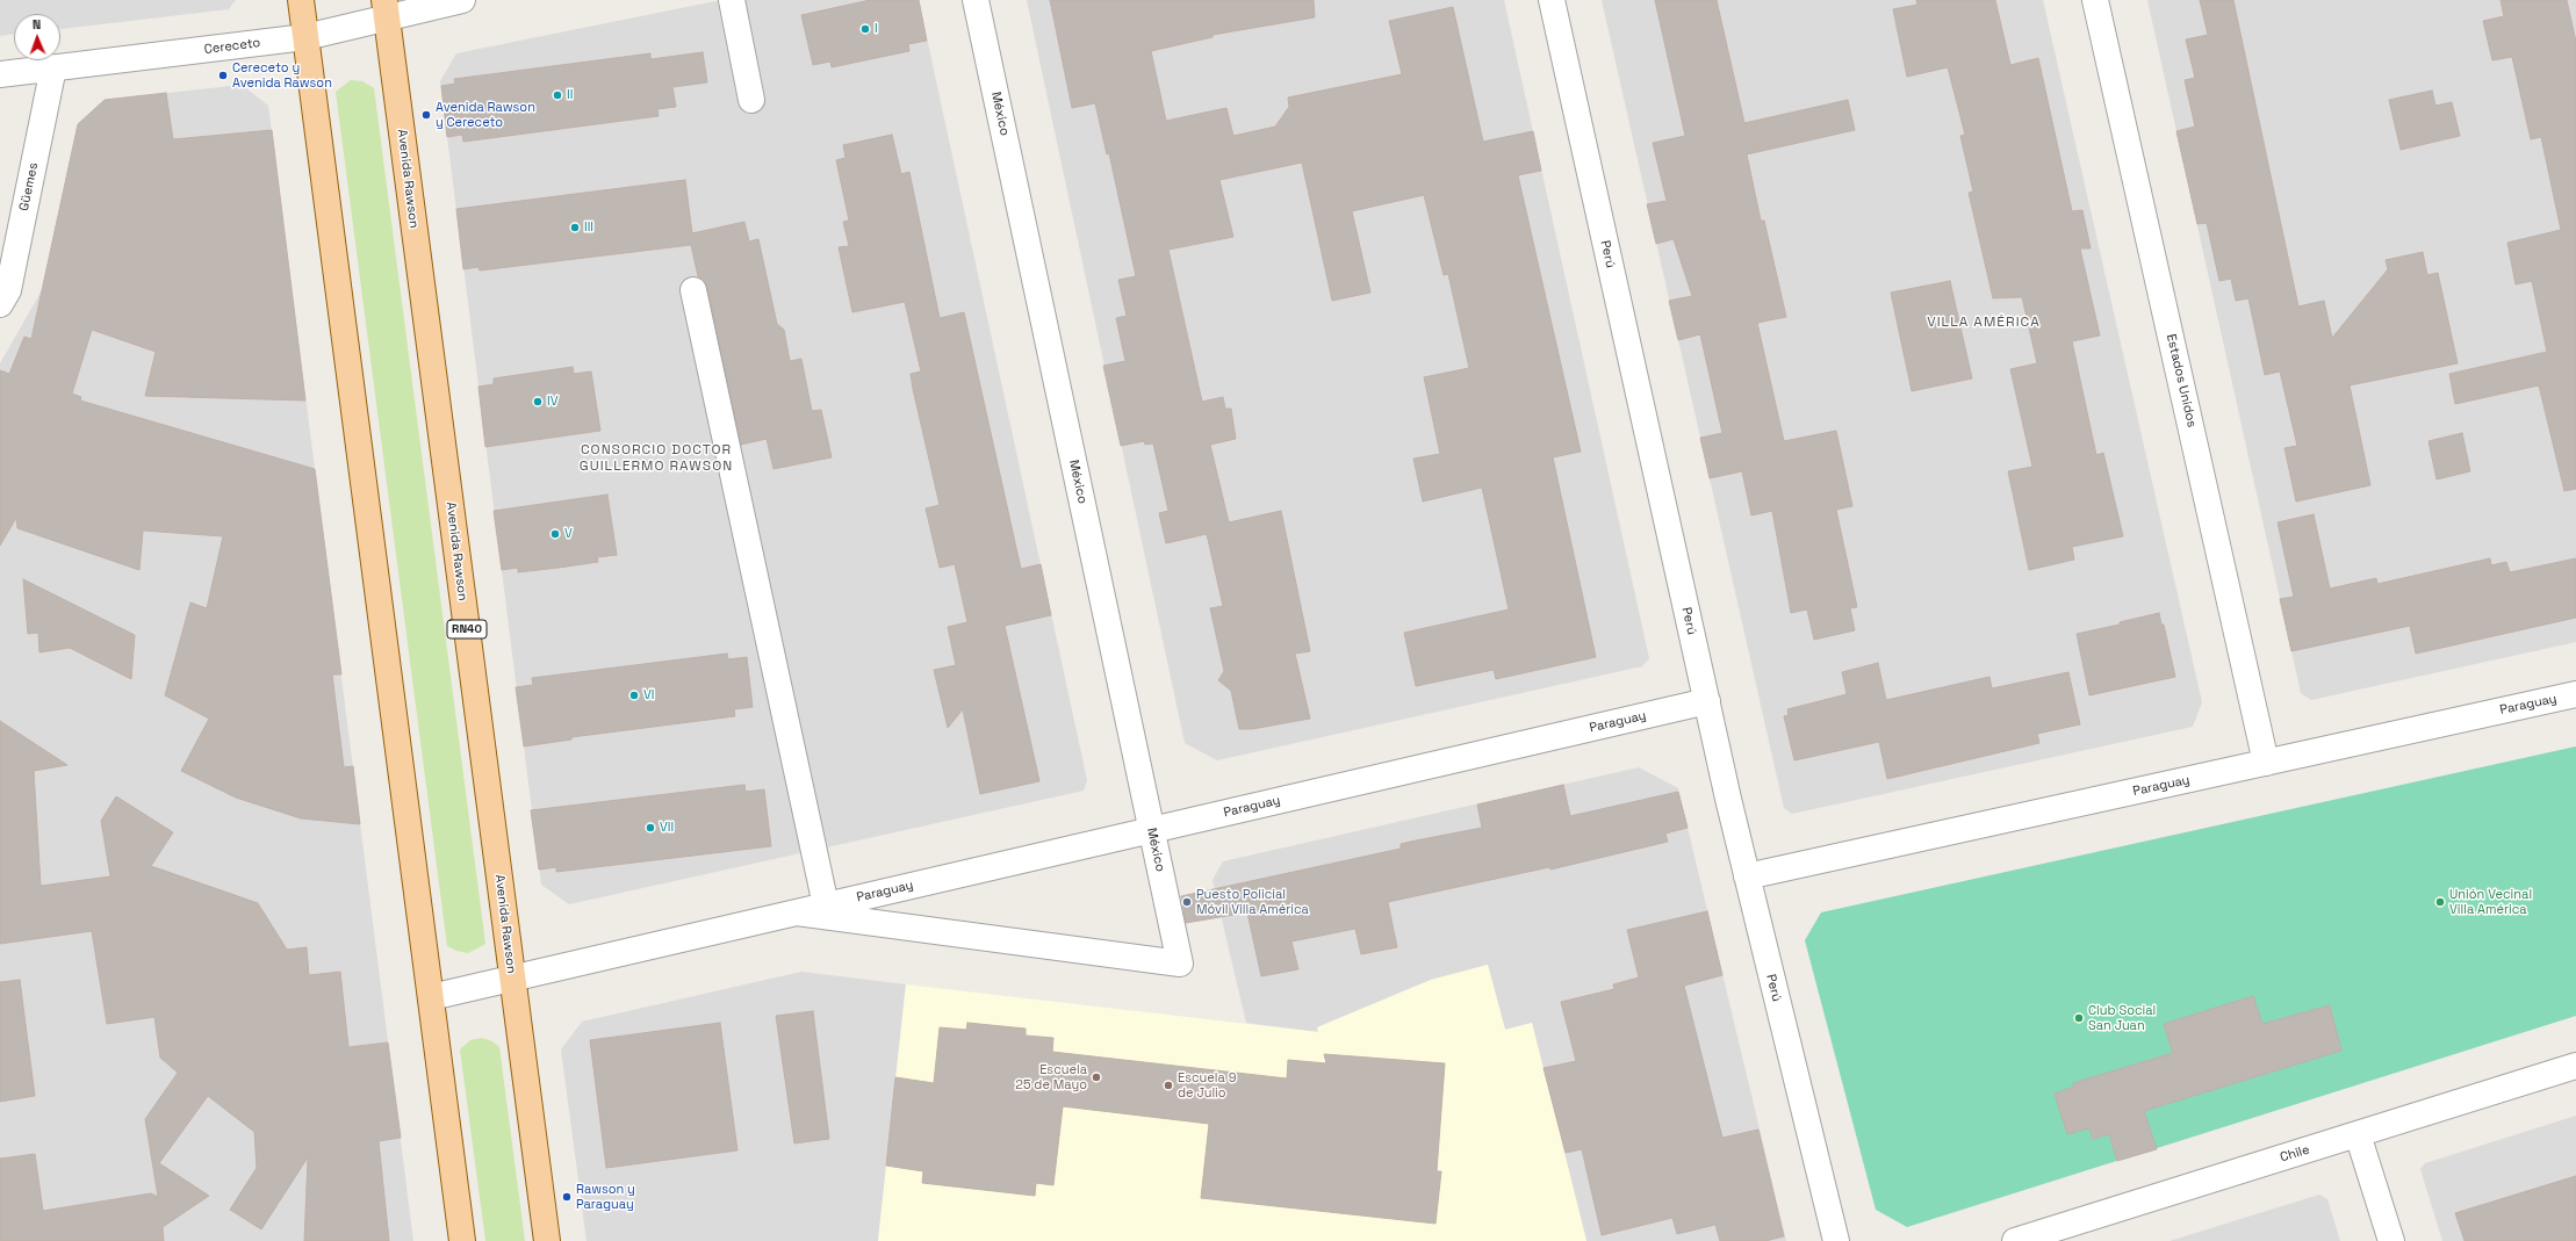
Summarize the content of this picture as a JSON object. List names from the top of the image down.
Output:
{
  "streets": {
    "main road": ["Avenida Rawson", "RN40"],
    "street": [
      "Cereceto",
      "México",
      "Güemes",
      "Perú",
      "Estados Unidos",
      "Paraguay",
      "Chile"
    ]
  },
  "crossings": [
    ["Cereceto", "Avenida Rawson"],
    ["Cereceto", "Güemes"],
    ["México", "Paraguay"],
    ["Avenida Rawson", "Paraguay"],
    ["Perú", "Paraguay"],
    ["Estados Unidos", "Paraguay"]
  ],
  "districts": ["VILLA AMÉRICA", "CONSORCIO DOCTOR GUILLERMO RAWSON"],
  "places": [
    "I",
    "Cereceto y Avenida Rawson",
    "II",
    "Avenida Rawson y Cereceto",
    "III",
    "IV",
    "V",
    "VI",
    "VII",
    "Puesto Policial Móvil Villa América",
    "Unión Vecinal Villa América",
    "Club Social San Juan",
    "Escuela 25 de Mayo",
    "Escuela 9 de Julio",
    "Rawson y Paraguay"
  ],
  "north": "top"
}
